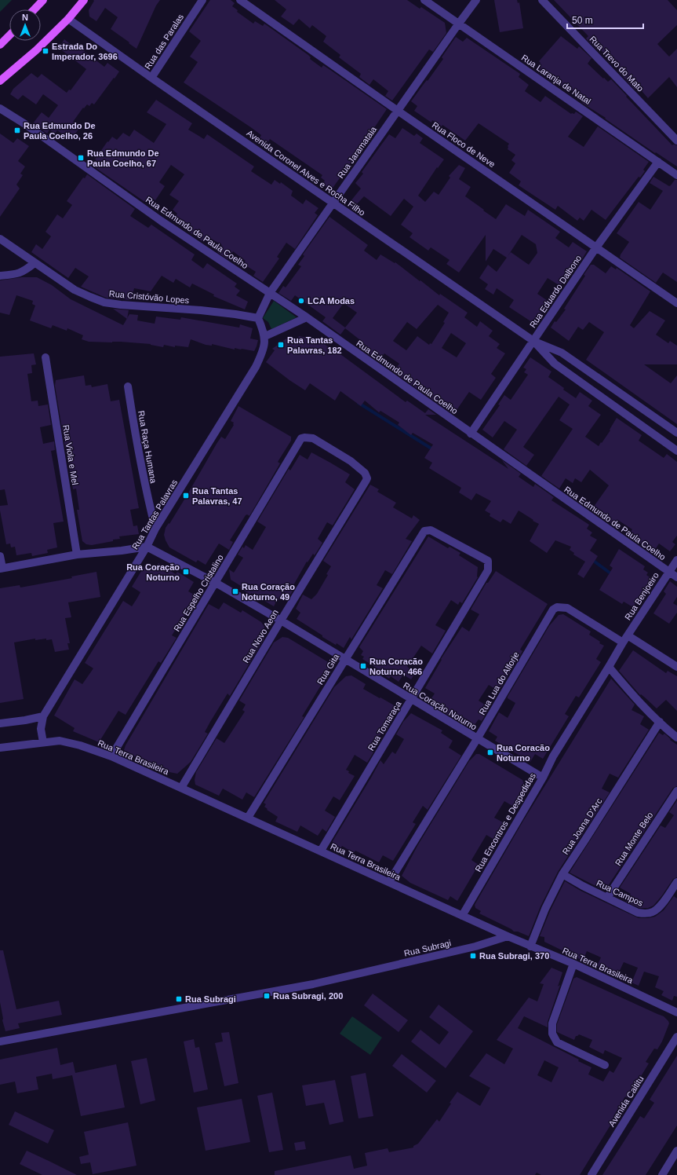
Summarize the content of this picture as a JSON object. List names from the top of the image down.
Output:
{
  "streets": {
    "street": [
      "Rua das Paralas",
      "Rua Trevo do Mato",
      "Rua Laranja de Natal",
      "Rua Floco de Neve",
      "Rua Jaramataia",
      "Avenida Coronel Alves e Rocha Filho",
      "Rua Edmundo de Paula Coelho",
      "Rua Eduardo Dalbono",
      "Rua Cristóvão Lopes",
      "Rua Raça Humana",
      "Rua Viola e Mel",
      "Rua Tantas Palavras",
      "Rua Espelho Cristalino",
      "Rua Benjoeiro",
      "Rua Novo Aeon",
      "Rua Gita",
      "Rua Lua do Alforje",
      "Rua Coração Noturno",
      "Rua Tomaraça",
      "Rua Terra Brasileira",
      "Rua Encontros e Despedidas",
      "Rua Joana D'Arc",
      "Rua Monte Belo",
      "Rua Campos",
      "Rua Subragi",
      "Avenida Caititu"
    ]
  },
  "crossings": [
    ["Rua das Paralas", "Avenida Coronel Alves e Rocha Filho"],
    ["Rua Laranja de Natal", "Rua Jaramataia"],
    ["Rua Laranja de Natal", "Rua Eduardo Dalbono"],
    ["Rua Floco de Neve", "Rua Jaramataia"],
    ["Rua Floco de Neve", "Rua Eduardo Dalbono"],
    ["Rua Jaramataia", "Avenida Coronel Alves e Rocha Filho"],
    ["Rua Jaramataia", "Rua Edmundo de Paula Coelho"],
    ["Rua Jaramataia", "Rua Cristóvão Lopes"],
    ["Avenida Coronel Alves e Rocha Filho", "Rua Eduardo Dalbono"],
    ["Rua Edmundo de Paula Coelho", "Rua Eduardo Dalbono"],
    ["Rua Edmundo de Paula Coelho", "Rua Benjoeiro"],
    ["Rua Raça Humana", "Rua Tantas Palavras"],
    ["Rua Tantas Palavras", "Rua Coração Noturno"],
    ["Rua Espelho Cristalino", "Rua Novo Aeon"],
    ["Rua Espelho Cristalino", "Rua Coração Noturno"],
    ["Rua Espelho Cristalino", "Rua Terra Brasileira"],
    ["Rua Benjoeiro", "Rua Lua do Alforje"],
    ["Rua Benjoeiro", "Rua Encontros e Despedidas"],
    ["Rua Novo Aeon", "Rua Coração Noturno"],
    ["Rua Novo Aeon", "Rua Terra Brasileira"],
    ["Rua Gita", "Rua Coração Noturno"],
    ["Rua Gita", "Rua Tomaraça"],
    ["Rua Gita", "Rua Terra Brasileira"],
    ["Rua Lua do Alforje", "Rua Coração Noturno"],
    ["Rua Lua do Alforje", "Rua Terra Brasileira"],
    ["Rua Lua do Alforje", "Rua Encontros e Despedidas"],
    ["Rua Coração Noturno", "Rua Tomaraça"],
    ["Rua Coração Noturno", "Rua Encontros e Despedidas"],
    ["Rua Tomaraça", "Rua Terra Brasileira"],
    ["Rua Terra Brasileira", "Rua Encontros e Despedidas"],
    ["Rua Terra Brasileira", "Rua Joana D'Arc"],
    ["Rua Terra Brasileira", "Rua Subragi"],
    ["Rua Joana D'Arc", "Rua Campos"],
    ["Rua Monte Belo", "Rua Campos"]
  ],
  "places": {
    "transit": [
      "Estrada Do Imperador, 3696",
      "Rua Edmundo De Paula Coelho, 26",
      "Rua Edmundo De Paula Coelho, 67",
      "Rua Tantas Palavras, 182",
      "Rua Tantas Palavras, 47",
      "Rua Coração Noturno",
      "Rua Coração Noturno, 49",
      "Rua Coracão Noturno, 466",
      "Rua Coracão Noturno",
      "Rua Subragi, 370",
      "Rua Subragi, 200",
      "Rua Subragi"
    ],
    "other": ["LCA Modas"]
  },
  "scale_bar": "50 m",
  "north": "top"
}
